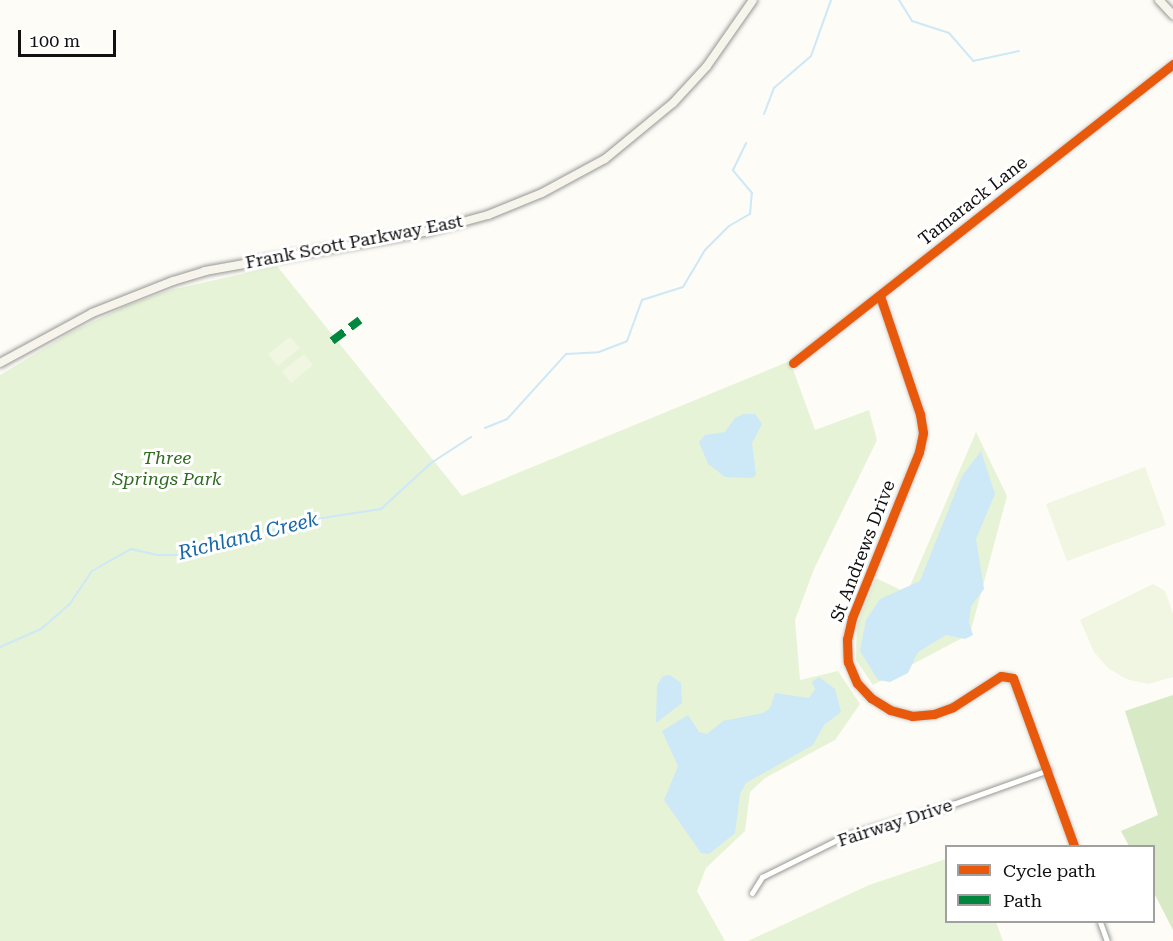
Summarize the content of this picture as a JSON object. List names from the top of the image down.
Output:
{
  "streets": {
    "main road": ["Frank Scott Parkway East"],
    "street": ["Tamarack Lane", "St Andrews Drive", "Fairway Drive"]
  },
  "crossings": [
    ["Tamarack Lane", "St Andrews Drive"],
    ["St Andrews Drive", "Fairway Drive"]
  ],
  "water": ["Richland Creek"],
  "parks": ["Three Springs Park"],
  "legend": ["Cycle path", "Path"],
  "scale_bar": "100 m"
}
